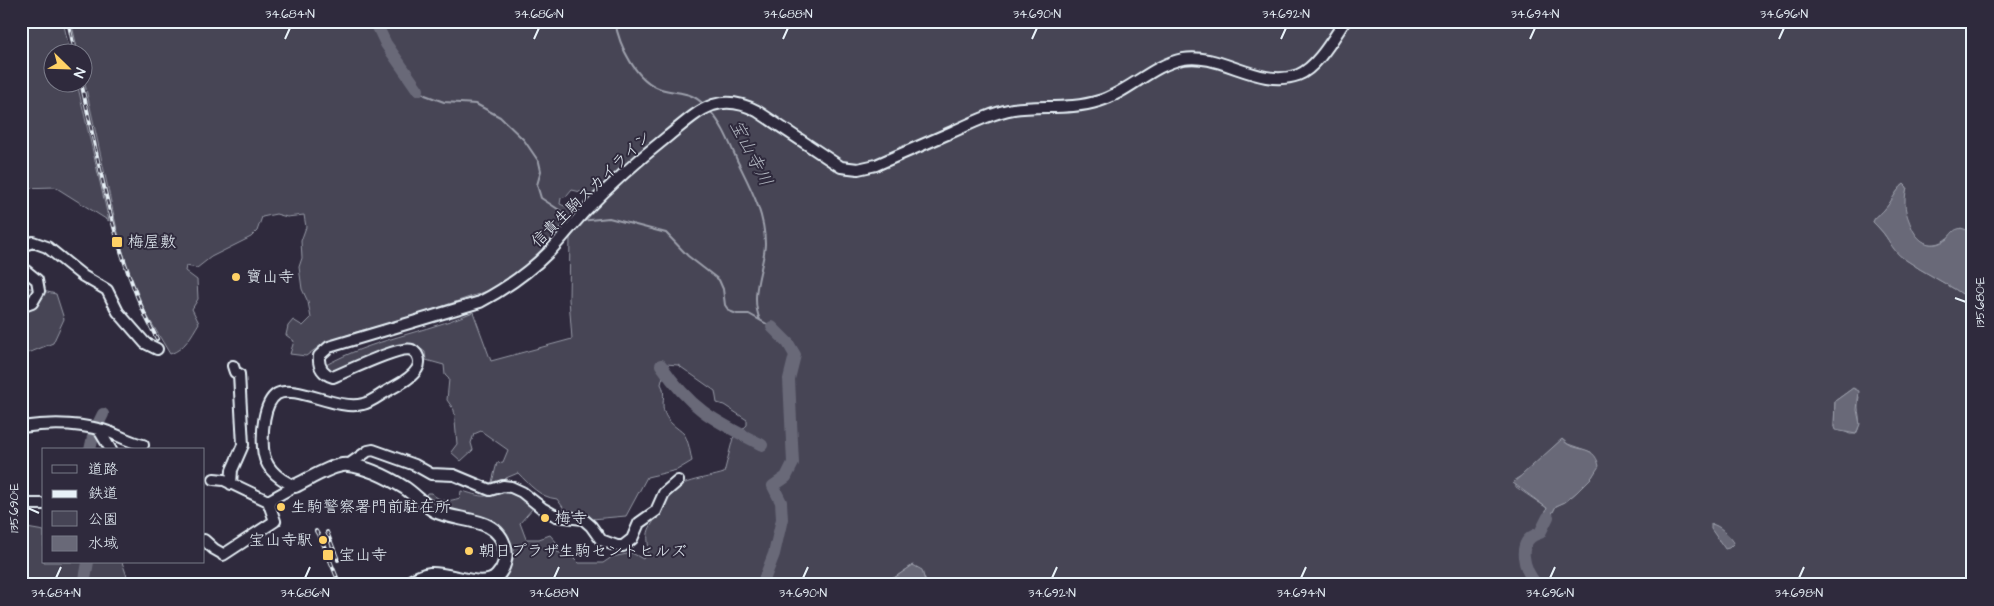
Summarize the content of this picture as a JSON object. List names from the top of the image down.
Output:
{
  "streets": {
    "street": ["信貴生駒スカイライン"]
  },
  "water": ["宝山寺川"],
  "places": {
    "transit": ["梅屋敷", "宝山寺"],
    "other": [
      "寶山寺",
      "生駒警察署門前駐在所",
      "梅寺",
      "宝山寺駅",
      "朝日プラザ生駒セントヒルズ"
    ]
  },
  "legend": [
    "道路",
    "鉄道",
    "公園",
    "水域"
  ],
  "north": "bottom right",
  "coordinates": [
    "34.684°N",
    "34.686°N",
    "34.688°N",
    "34.690°N",
    "34.692°N",
    "34.694°N",
    "34.696°N",
    "135.680°E",
    "135.690°E",
    "34.698°N"
  ]
}
